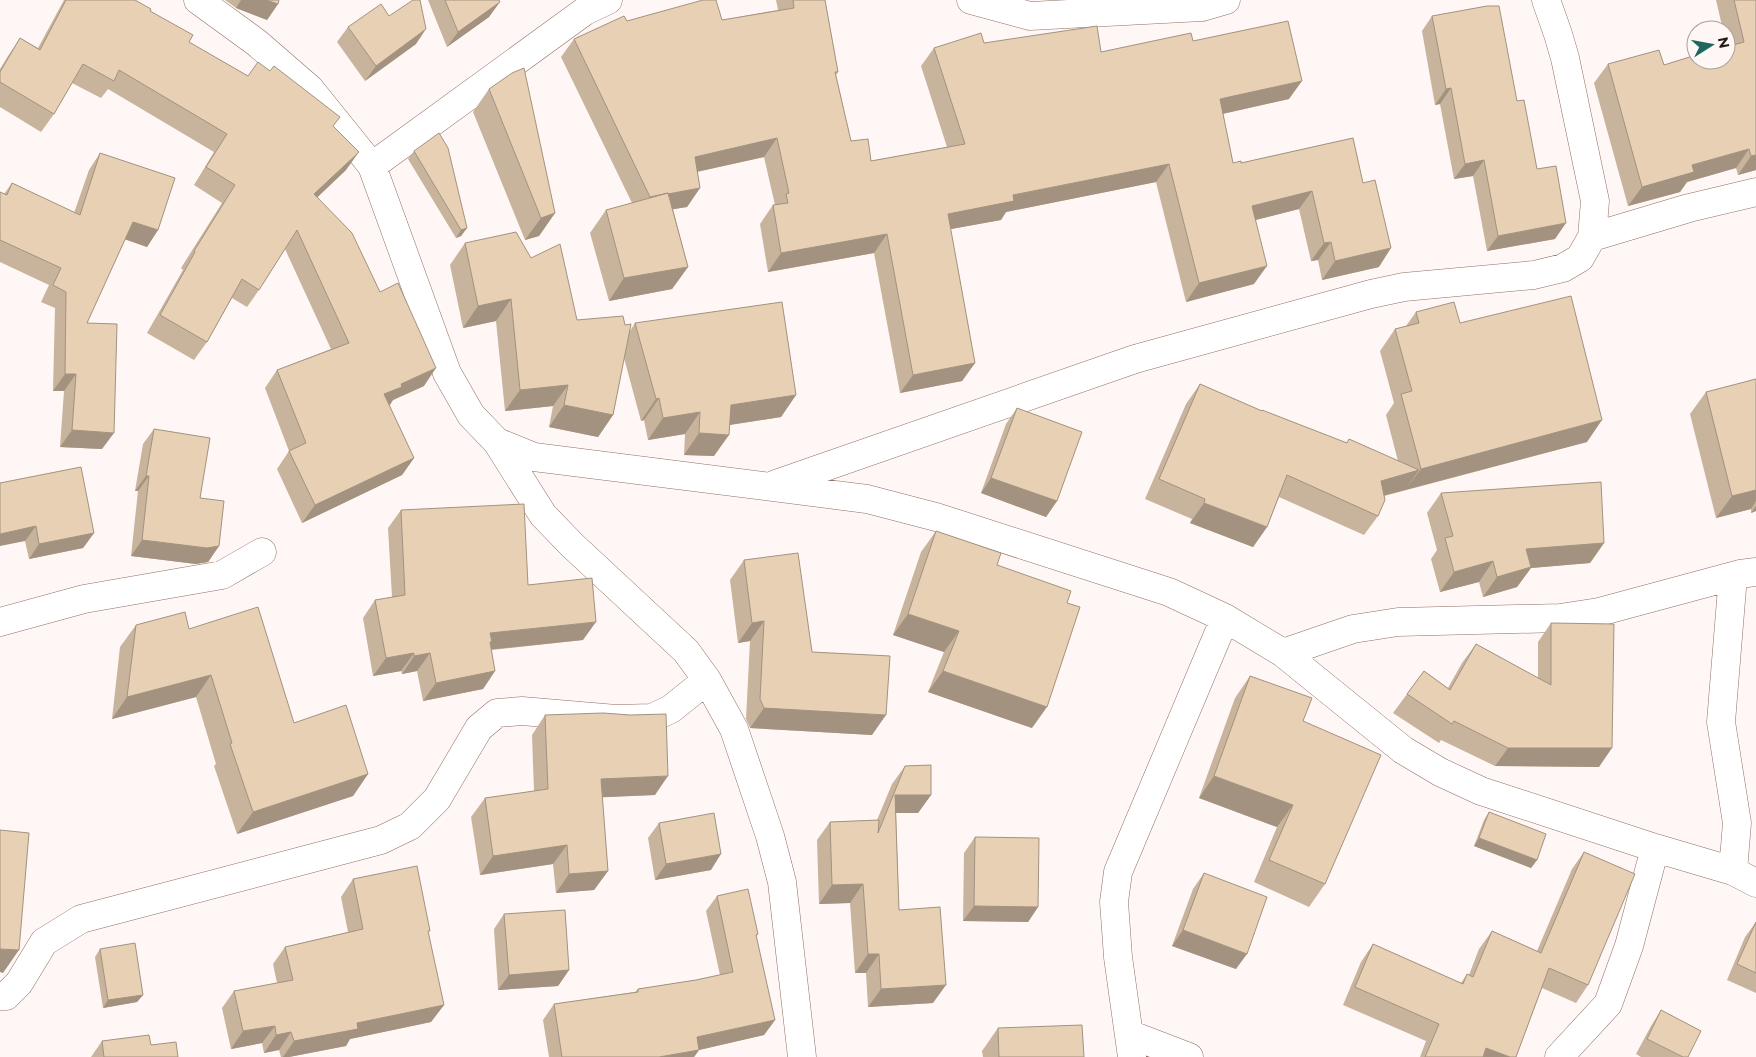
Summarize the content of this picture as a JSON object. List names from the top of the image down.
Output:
{
  "north": "right"
}
